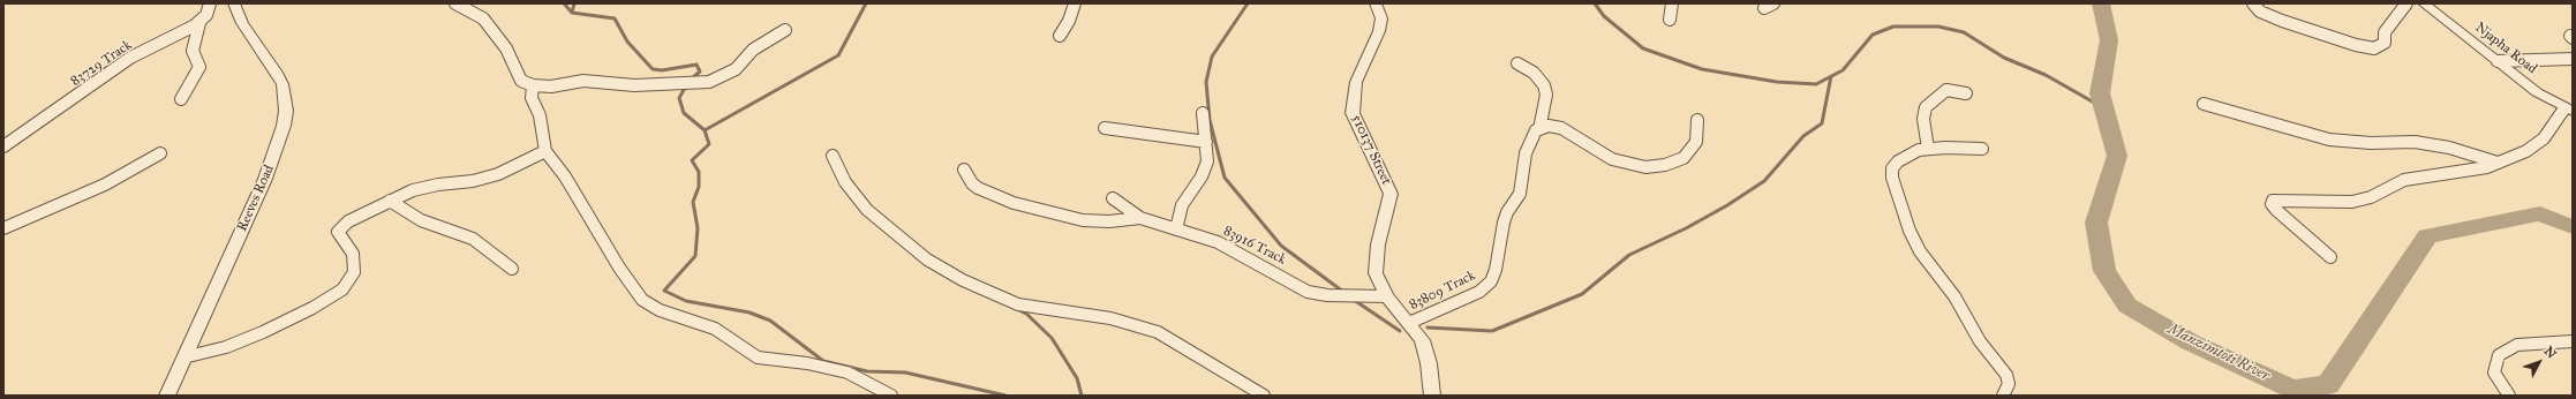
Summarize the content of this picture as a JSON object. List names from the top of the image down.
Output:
{
  "streets": {
    "street": [
      "Njapha Road",
      "83729 Track",
      "510137 Street",
      "Reeves Road",
      "83916 Track",
      "83809 Track"
    ]
  },
  "crossings": [
    ["510137 Street", "83916 Track"],
    ["510137 Street", "83809 Track"]
  ],
  "water": ["Manzimtoti River"],
  "north": "top right"
}
